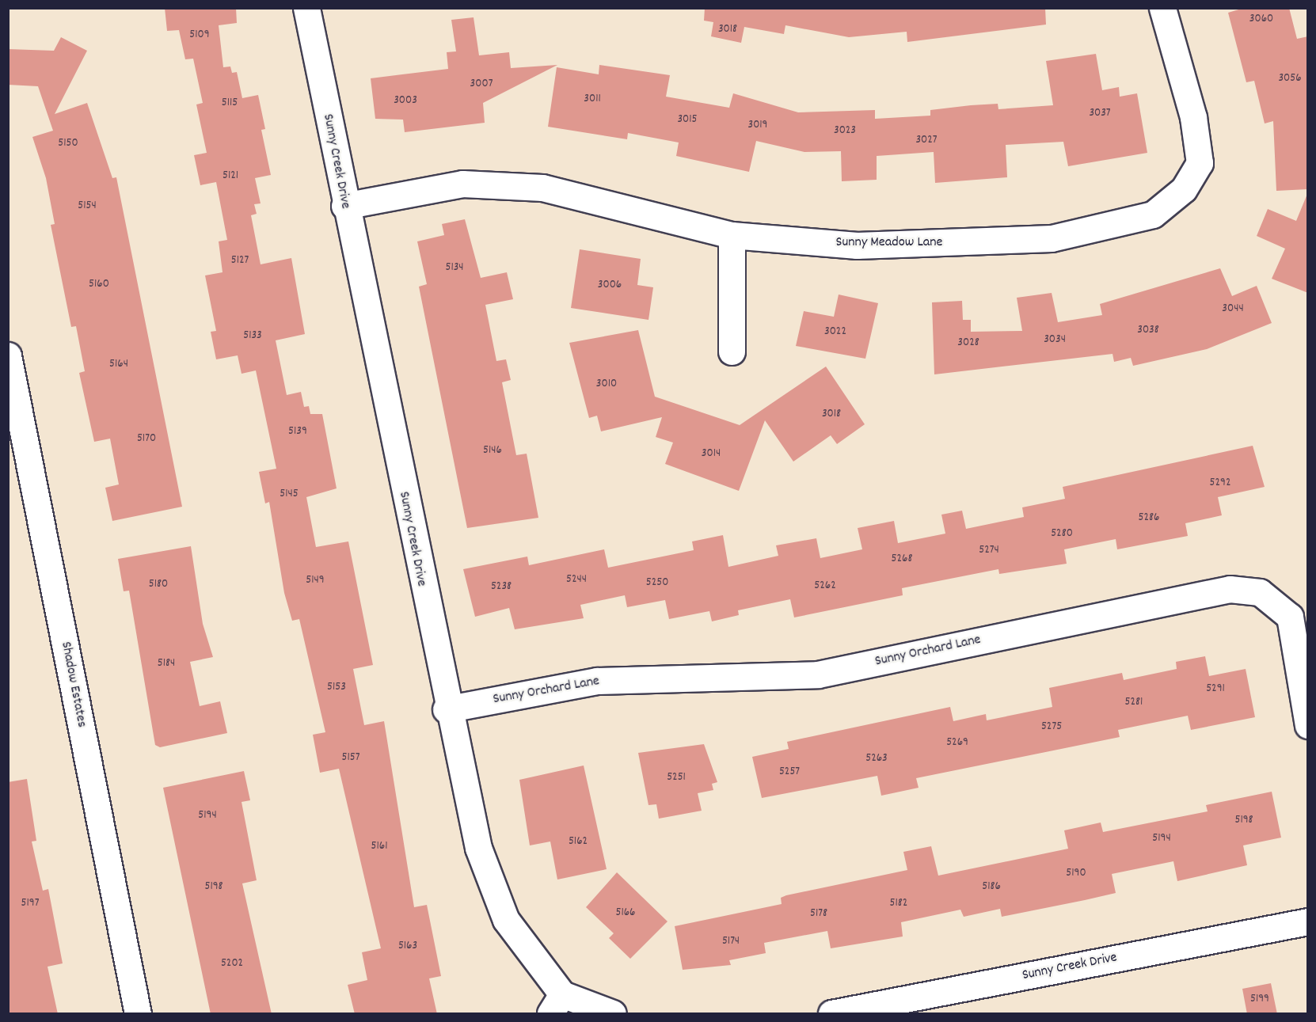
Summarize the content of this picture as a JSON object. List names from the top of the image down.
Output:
{
  "streets": {
    "street": [
      "Sunny Creek Drive",
      "Sunny Meadow Lane",
      "Sunny Orchard Lane",
      "Shadow Estates"
    ]
  },
  "crossings": [
    ["Sunny Creek Drive", "Sunny Meadow Lane"],
    ["Sunny Creek Drive", "Sunny Orchard Lane"]
  ],
  "house_numbers": [
    "3060",
    "3018",
    "5109",
    "3056",
    "3007",
    "3011",
    "3003",
    "5115",
    "3037",
    "3015",
    "3019",
    "3023",
    "3027",
    "5150",
    "5121",
    "5154",
    "5127",
    "5134",
    "5160",
    "3006",
    "3044",
    "3038",
    "3022",
    "5133",
    "3034",
    "3028",
    "5164",
    "3010",
    "3018",
    "5139",
    "5170",
    "5146",
    "3014",
    "5292",
    "5145",
    "5286",
    "5280",
    "5274",
    "5268",
    "5244",
    "5149",
    "5250",
    "5180",
    "5262",
    "5238",
    "5184",
    "5153",
    "5291",
    "5281",
    "5275",
    "5269",
    "5157",
    "5263",
    "5257",
    "5251",
    "5194",
    "5198",
    "5194",
    "5162",
    "5161",
    "5190",
    "5198",
    "5186",
    "5197",
    "5182",
    "5166",
    "5178",
    "5174",
    "5163",
    "5202",
    "5199"
  ]
}
